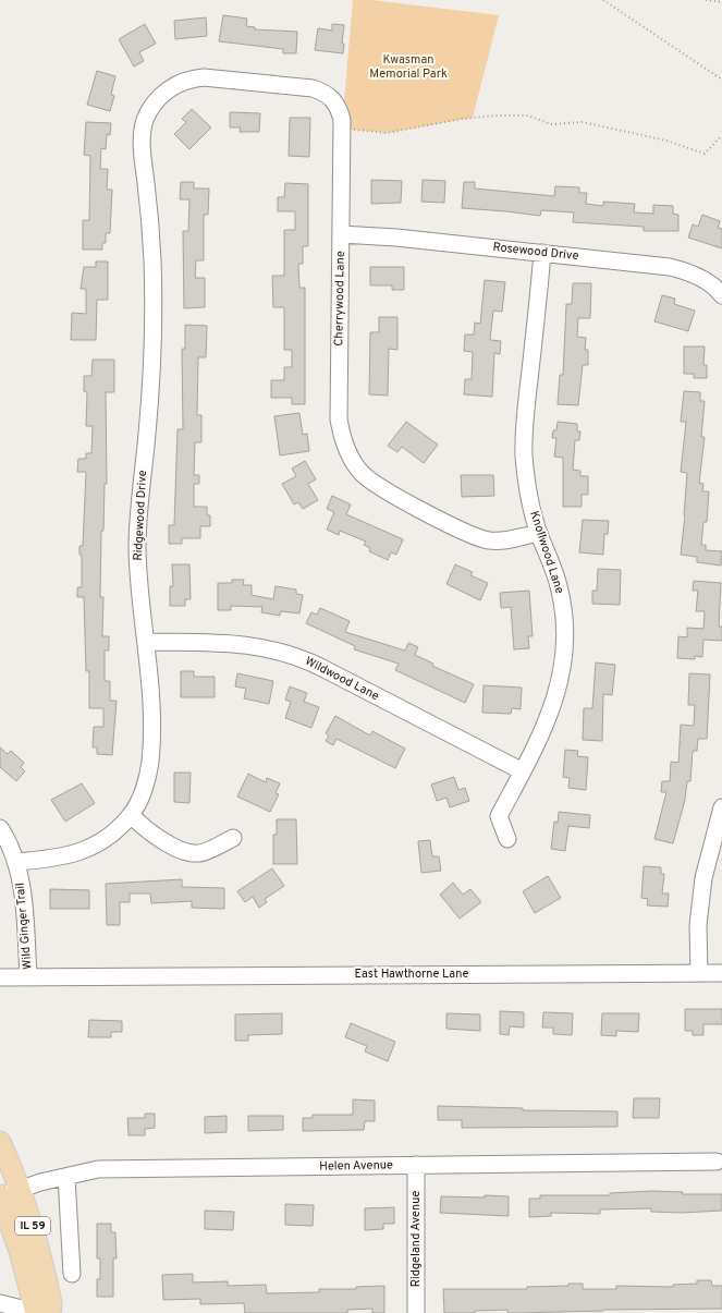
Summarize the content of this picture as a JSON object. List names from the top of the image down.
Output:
{
  "streets": {
    "main road": ["IL 59"],
    "street": [
      "Rosewood Drive",
      "Cherrywood Lane",
      "Ridgewood Drive",
      "Knollwood Lane",
      "Wildwood Lane",
      "Wild Ginger Trail",
      "East Hawthorne Lane",
      "Helen Avenue",
      "Ridgeland Avenue"
    ]
  },
  "crossings": [
    ["Rosewood Drive", "Cherrywood Lane"],
    ["Rosewood Drive", "Knollwood Lane"],
    ["Cherrywood Lane", "Ridgewood Drive"],
    ["Cherrywood Lane", "Knollwood Lane"],
    ["Ridgewood Drive", "Wildwood Lane"],
    ["Ridgewood Drive", "Wild Ginger Trail"],
    ["Knollwood Lane", "Wildwood Lane"],
    ["Wild Ginger Trail", "East Hawthorne Lane"],
    ["Helen Avenue", "IL 59"],
    ["Helen Avenue", "Ridgeland Avenue"]
  ],
  "parks": ["Kwasman Memorial Park"]
}
